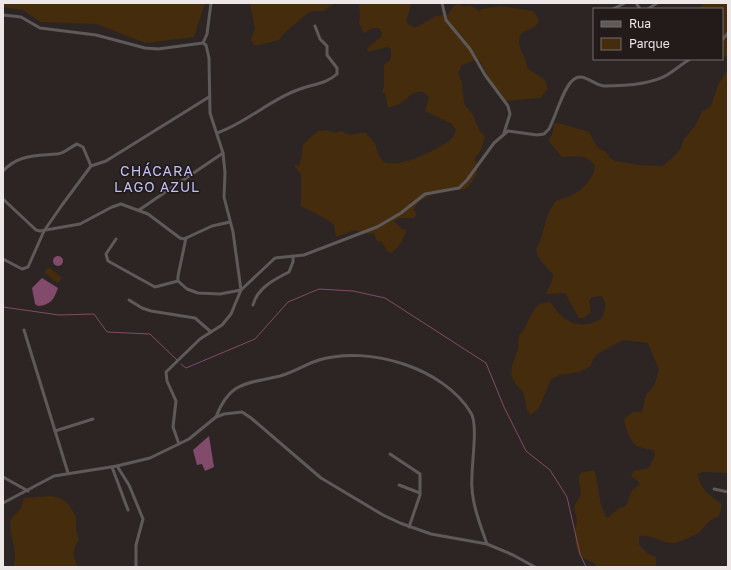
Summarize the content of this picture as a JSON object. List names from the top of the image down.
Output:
{
  "districts": ["CHÁCARA LAGO AZUL"],
  "legend": ["Rua", "Parque"]
}
